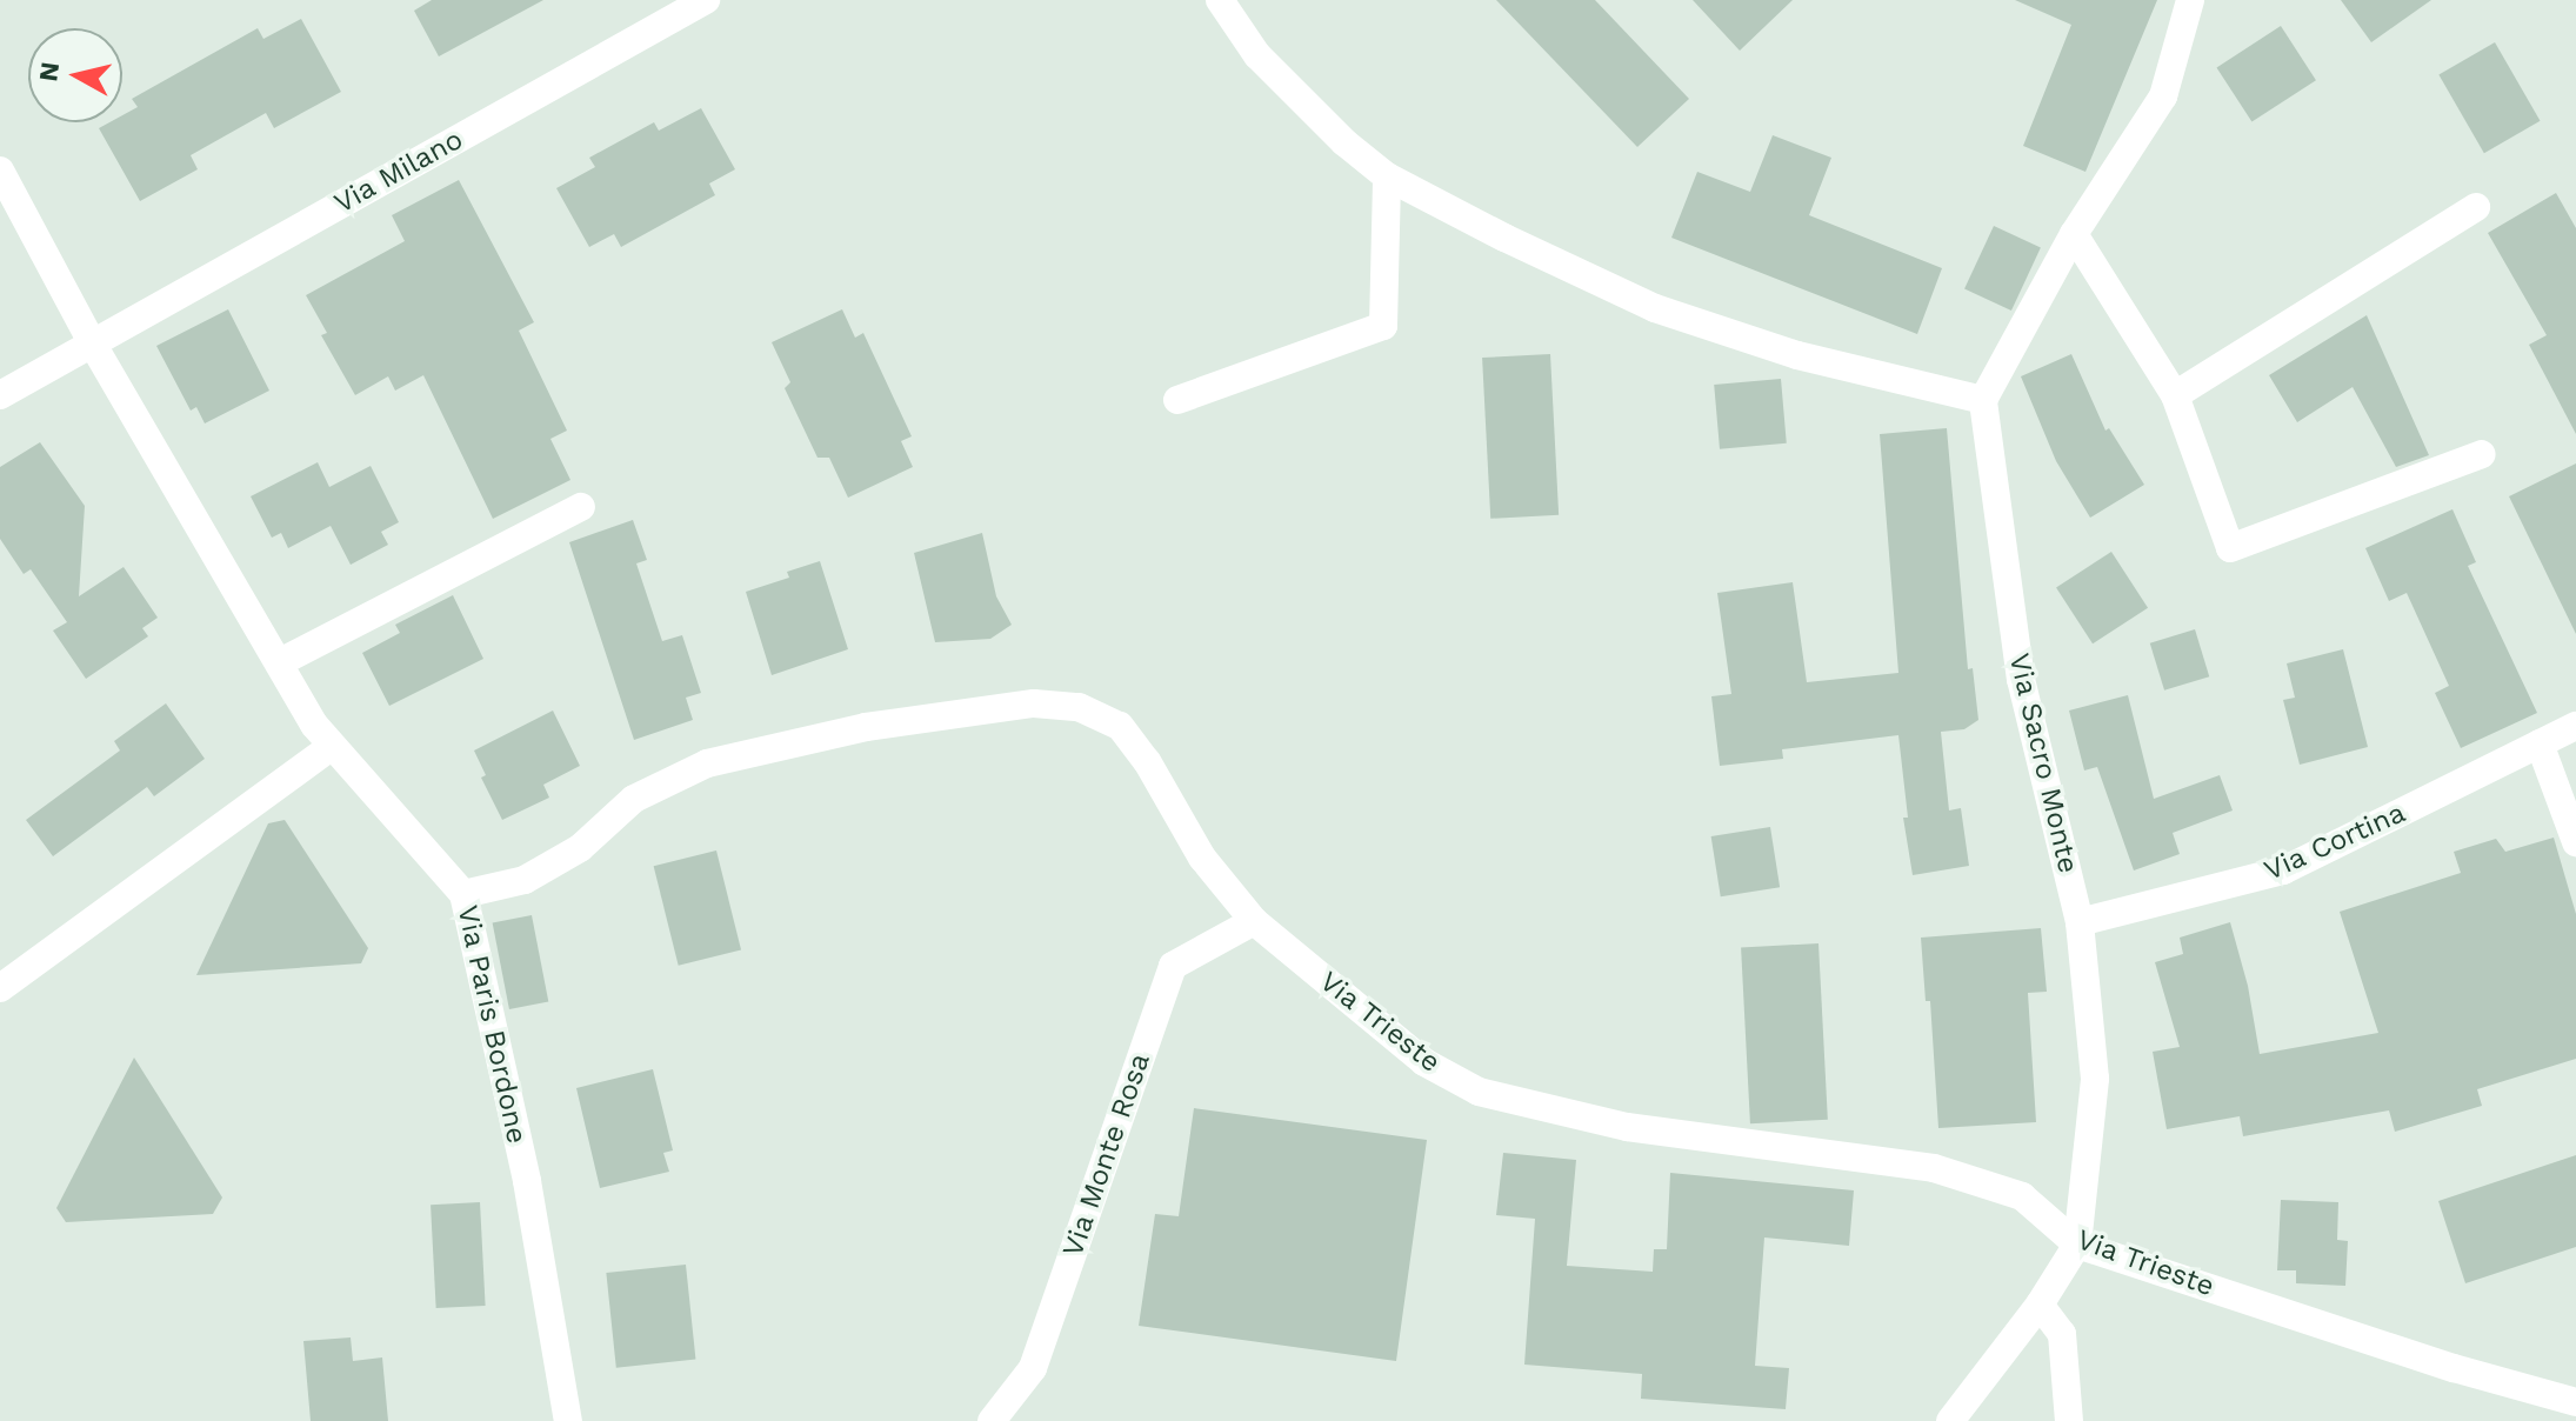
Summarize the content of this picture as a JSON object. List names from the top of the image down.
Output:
{
  "streets": {
    "street": [
      "Via Milano",
      "Via Sacro Monte",
      "Via Cortina",
      "Via Trieste",
      "Via Paris Bordone",
      "Via Monte Rosa"
    ]
  },
  "crossings": [
    ["Via Milano", "Via Paris Bordone"],
    ["Via Sacro Monte", "Via Cortina"],
    ["Via Sacro Monte", "Via Trieste"],
    ["Via Trieste", "Via Paris Bordone"],
    ["Via Trieste", "Via Monte Rosa"]
  ],
  "north": "left"
}
